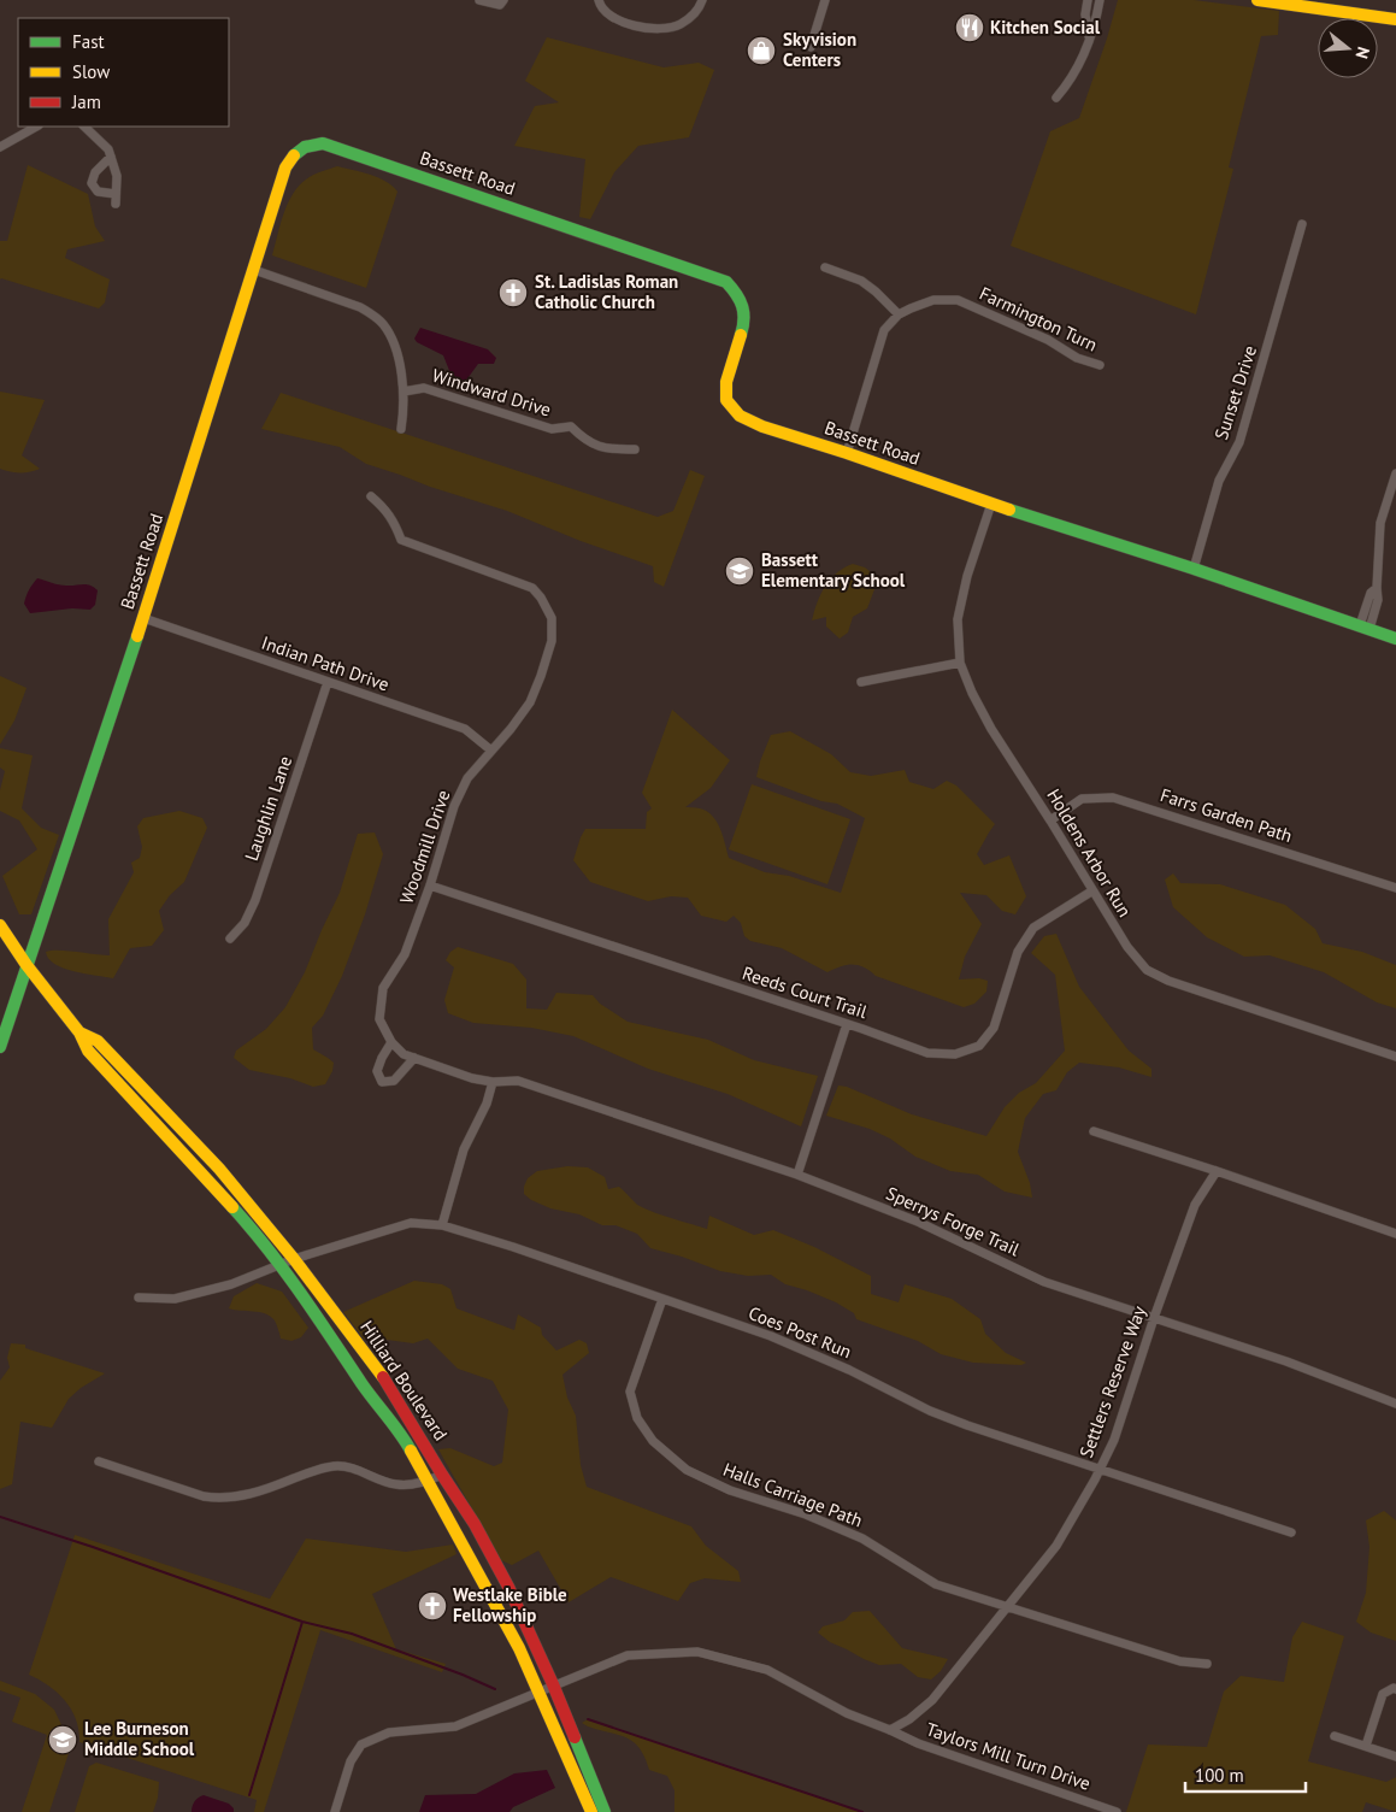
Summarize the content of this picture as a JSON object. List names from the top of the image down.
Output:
{
  "streets": {
    "street": [
      "Bassett Road",
      "Farmington Turn",
      "Windward Drive",
      "Sunset Drive",
      "Indian Path Drive",
      "Laughlin Lane",
      "Farrs Garden Path",
      "Woodmill Drive",
      "Holdens Arbor Run",
      "Reeds Court Trail",
      "Sperrys Forge Trail",
      "Coes Post Run",
      "Hilliard Boulevard",
      "Settlers Reserve Way",
      "Halls Carriage Path",
      "Taylors Mill Turn Drive"
    ]
  },
  "crossings": [
    ["Bassett Road", "Sunset Drive"],
    ["Bassett Road", "Indian Path Drive"],
    ["Bassett Road", "Holdens Arbor Run"],
    ["Bassett Road", "Hilliard Boulevard"],
    ["Indian Path Drive", "Laughlin Lane"],
    ["Indian Path Drive", "Woodmill Drive"],
    ["Farrs Garden Path", "Holdens Arbor Run"],
    ["Woodmill Drive", "Reeds Court Trail"],
    ["Woodmill Drive", "Sperrys Forge Trail"],
    ["Holdens Arbor Run", "Reeds Court Trail"],
    ["Sperrys Forge Trail", "Settlers Reserve Way"],
    ["Coes Post Run", "Hilliard Boulevard"],
    ["Coes Post Run", "Settlers Reserve Way"],
    ["Coes Post Run", "Halls Carriage Path"],
    ["Hilliard Boulevard", "Taylors Mill Turn Drive"],
    ["Settlers Reserve Way", "Halls Carriage Path"],
    ["Settlers Reserve Way", "Taylors Mill Turn Drive"]
  ],
  "places": {
    "restaurant": ["Kitchen Social"],
    "shop": ["Skyvision Centers"],
    "church": ["St. Ladislas Roman Catholic Church", "Westlake Bible Fellowship"],
    "school or university": ["Bassett Elementary School", "Lee Burneson Middle School"]
  },
  "legend": ["Fast", "Slow", "Jam"],
  "scale_bar": "100 m",
  "north": "right"
}
